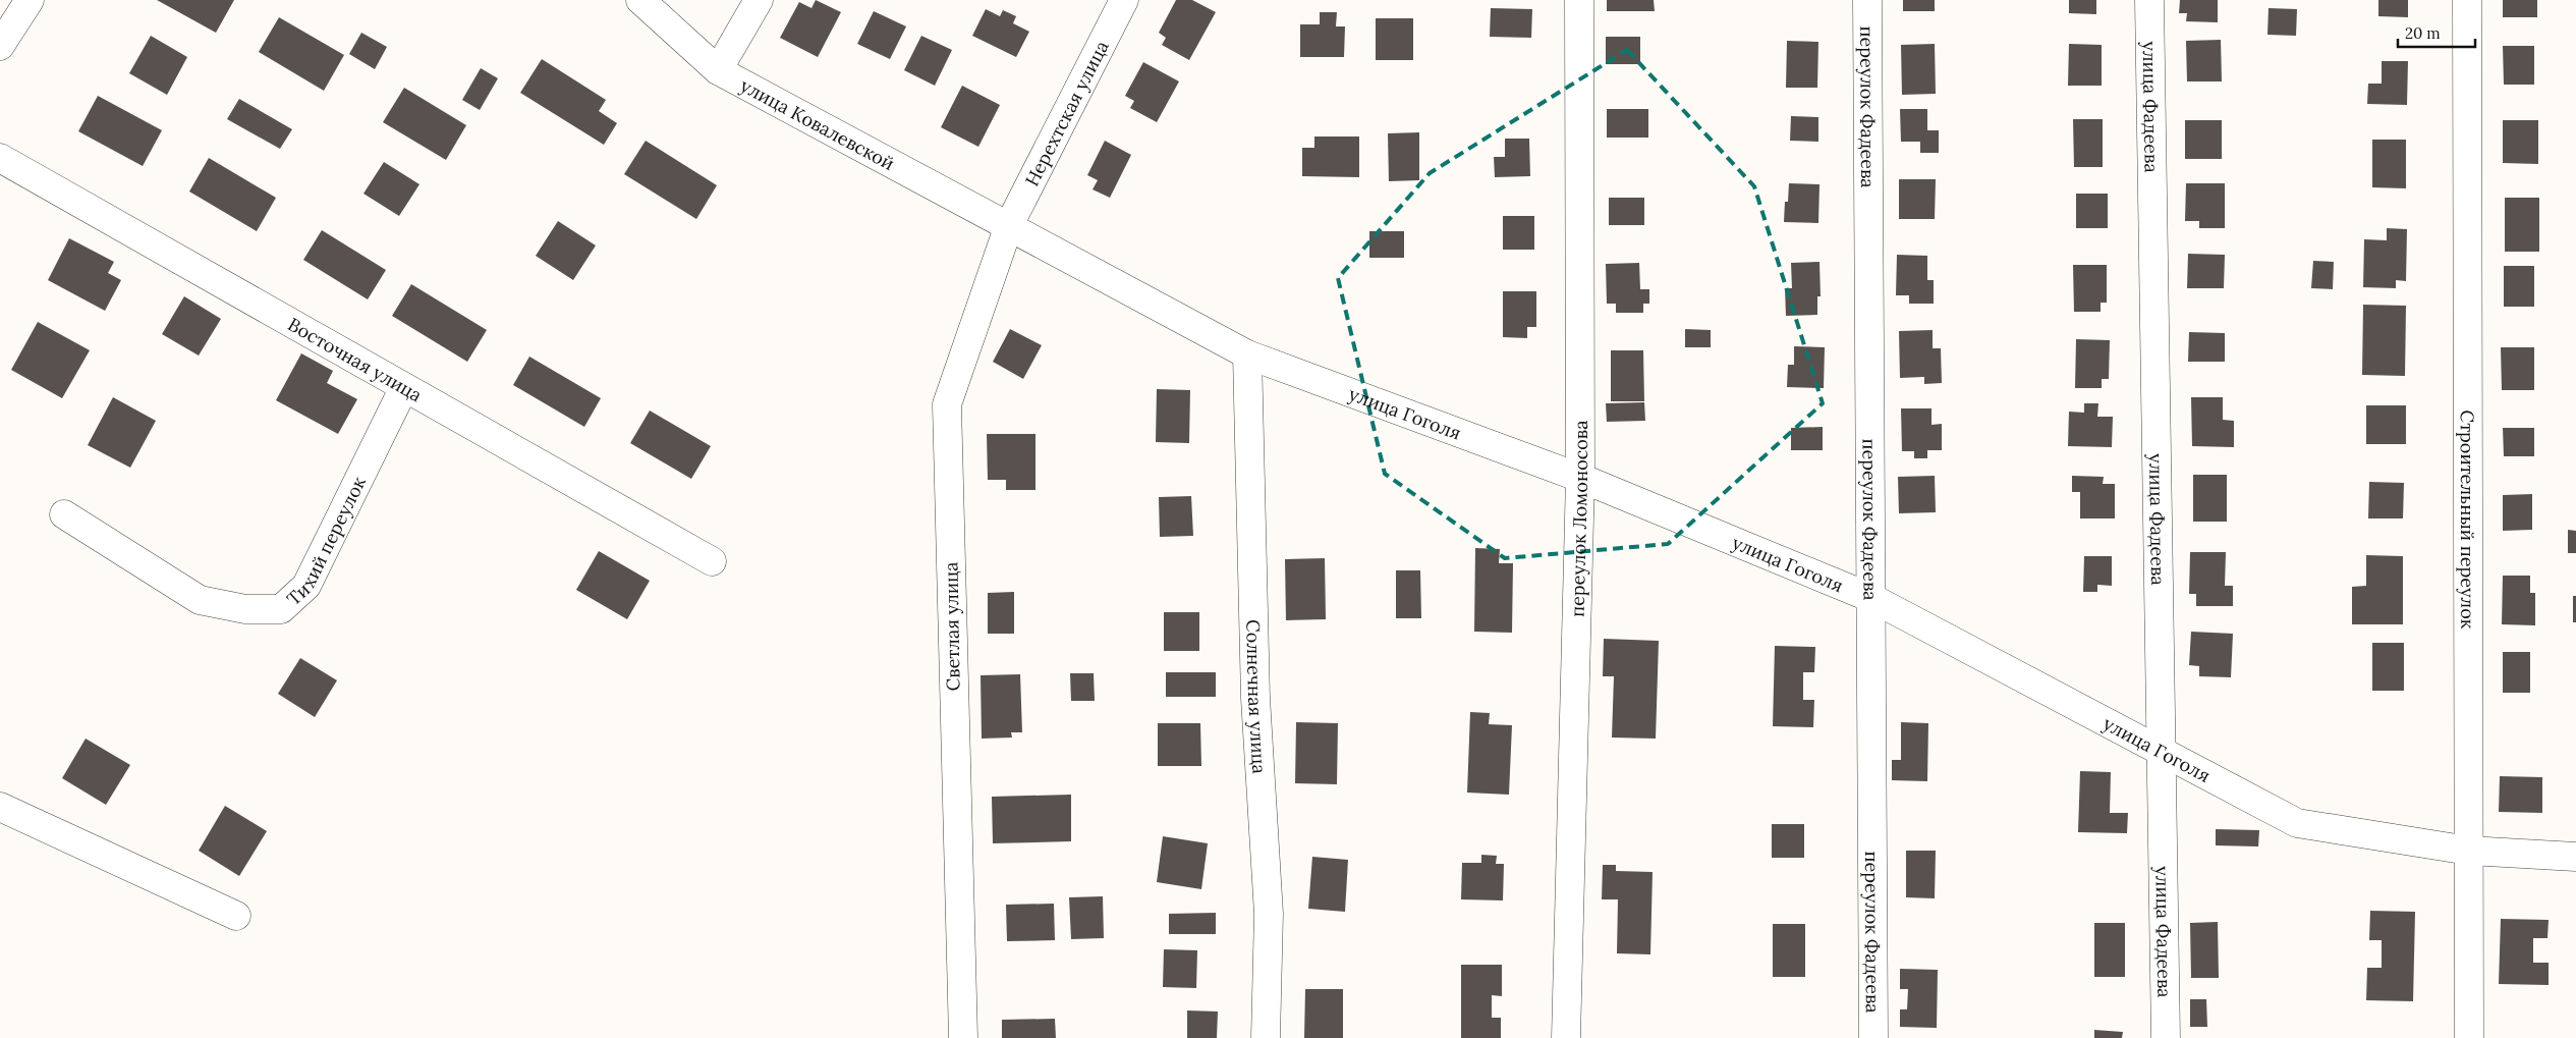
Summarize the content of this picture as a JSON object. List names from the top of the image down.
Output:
{
  "streets": {
    "street": [
      "переулок Фадеева",
      "улица Фадеева",
      "Нерехтская улица",
      "улица Ковалевской",
      "Восточная улица",
      "улица Гоголя",
      "переулок Ломоносова",
      "Строительный переулок",
      "Тихий переулок",
      "Светлая улица",
      "Солнечная улица"
    ]
  },
  "crossings": [
    ["переулок Фадеева", "улица Гоголя"],
    ["улица Фадеева", "улица Гоголя"],
    ["Нерехтская улица", "улица Ковалевской"],
    ["Нерехтская улица", "улица Гоголя"],
    ["Нерехтская улица", "Светлая улица"],
    ["улица Ковалевской", "улица Гоголя"],
    ["улица Ковалевской", "Светлая улица"],
    ["Восточная улица", "Тихий переулок"],
    ["улица Гоголя", "переулок Ломоносова"],
    ["улица Гоголя", "Строительный переулок"],
    ["улица Гоголя", "Светлая улица"],
    ["улица Гоголя", "Солнечная улица"]
  ],
  "scale_bar": "20 m"
}
